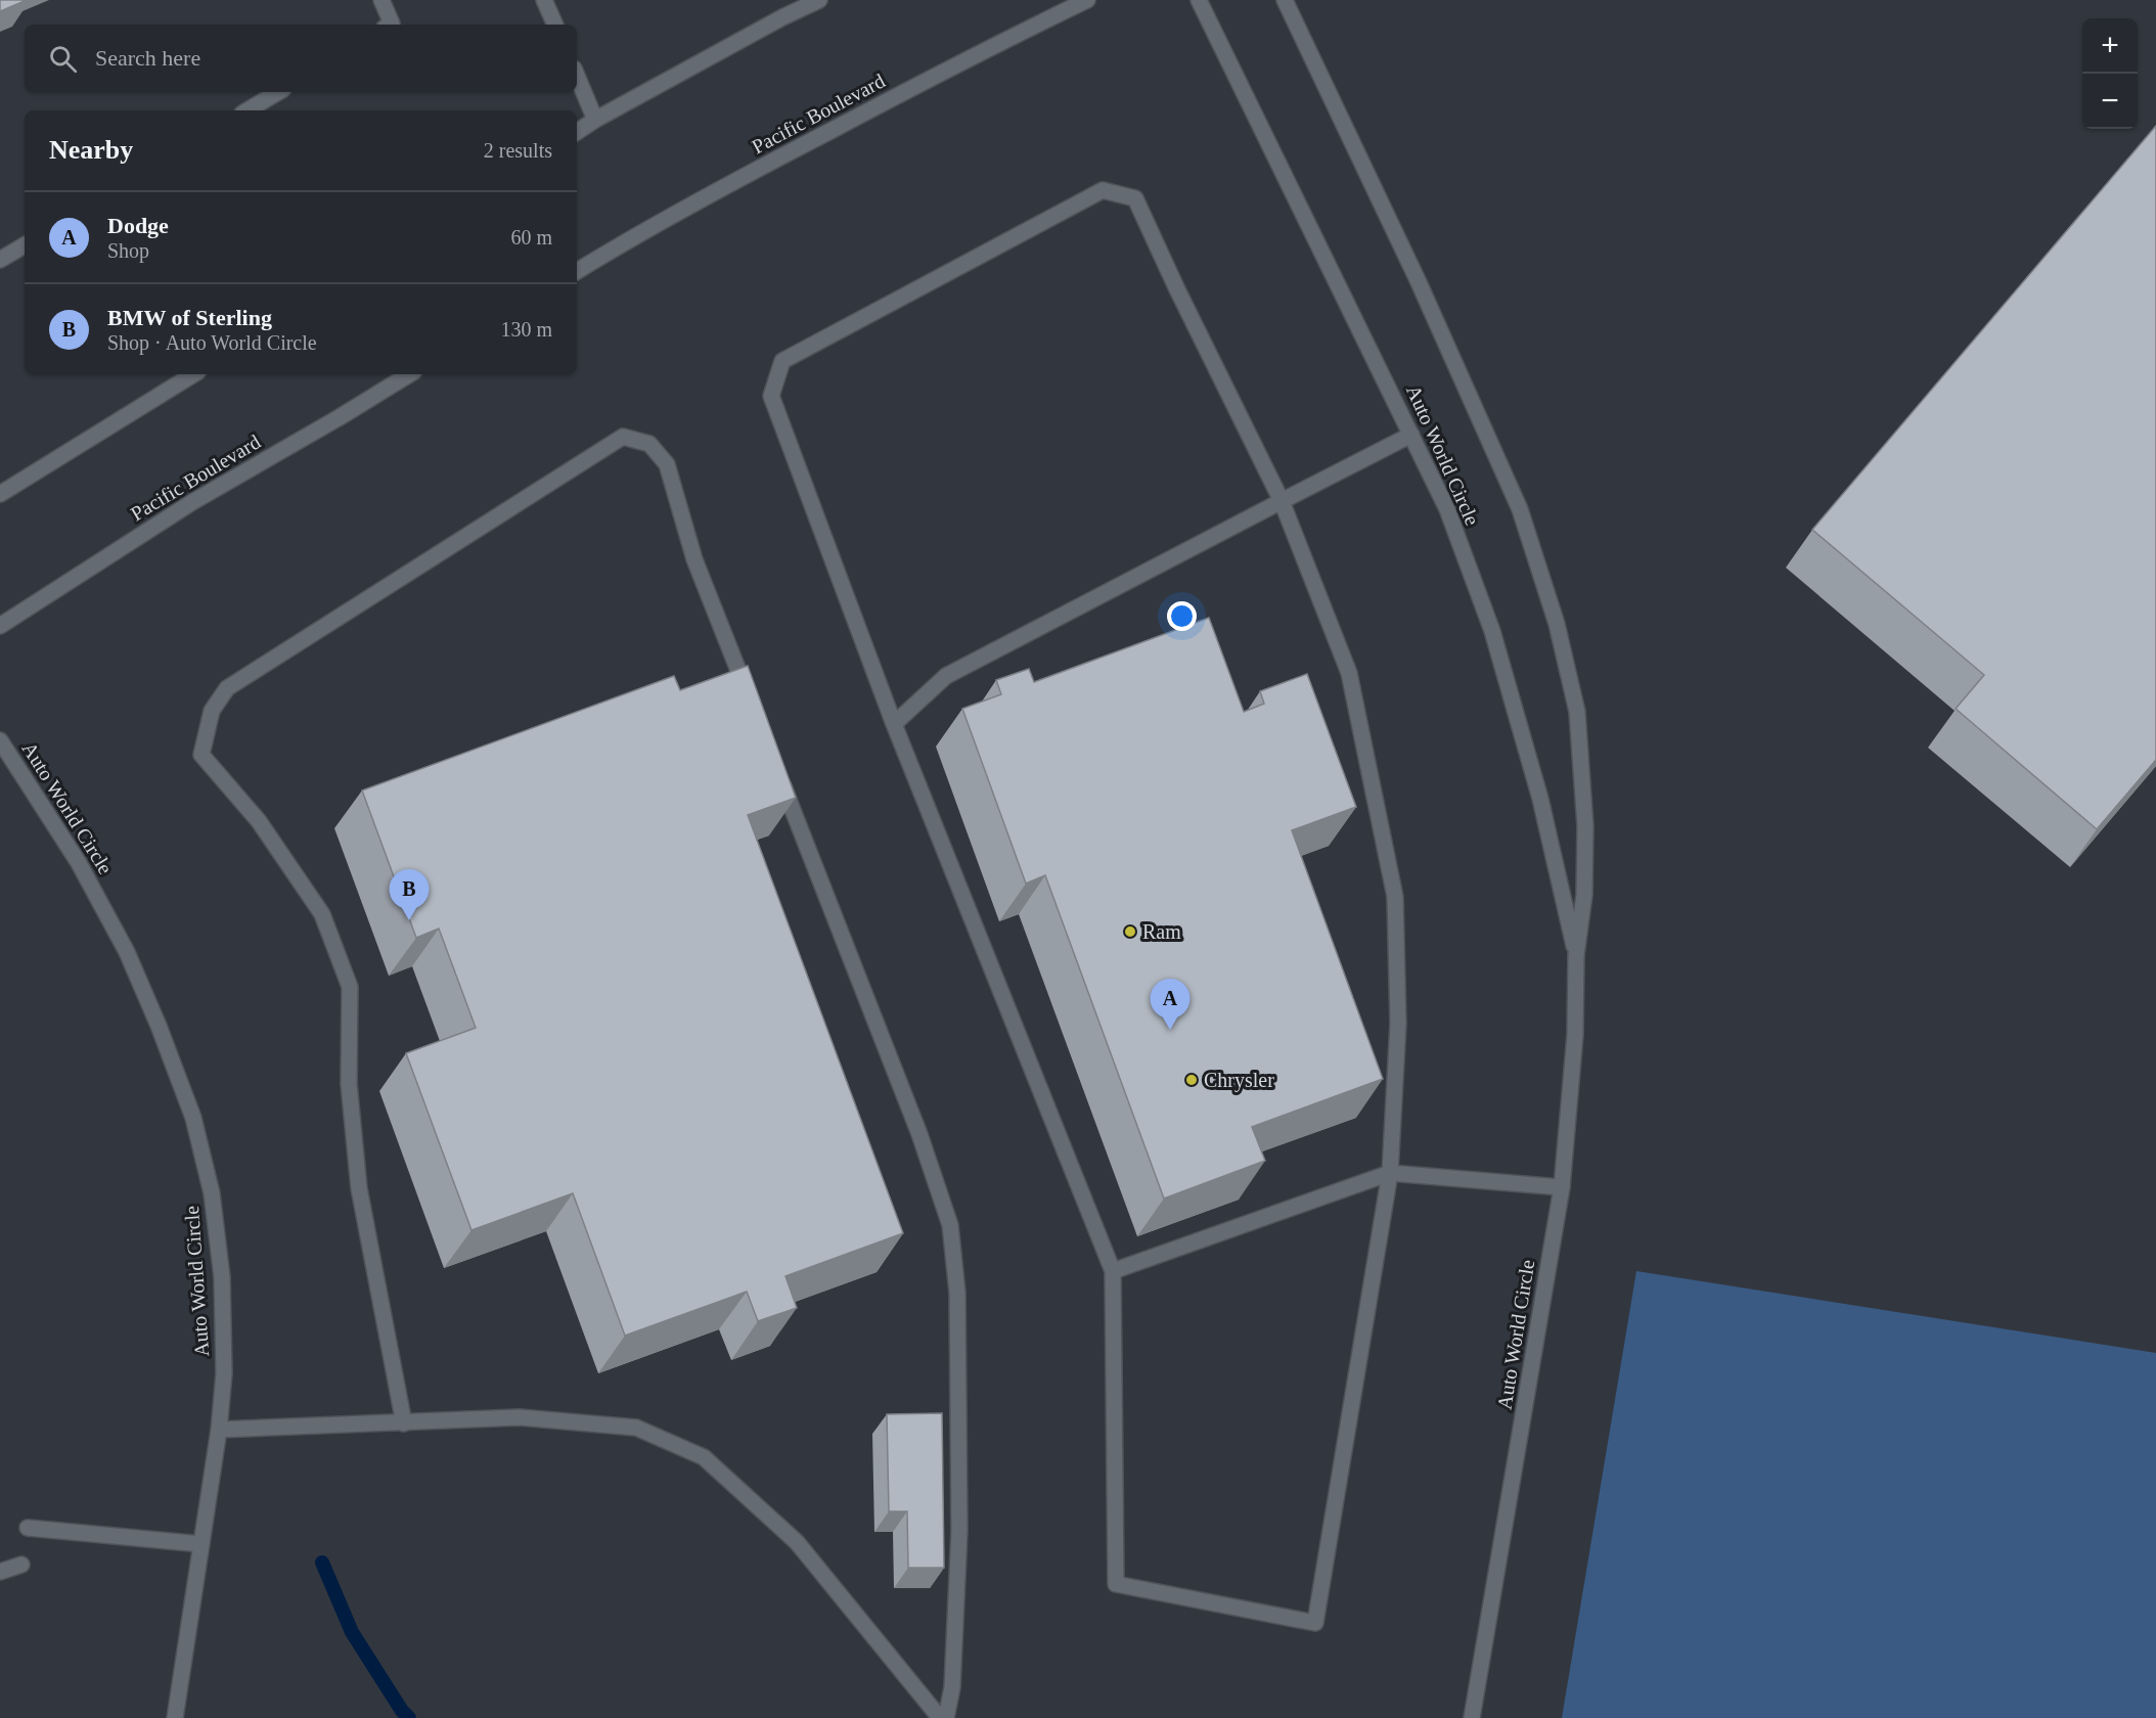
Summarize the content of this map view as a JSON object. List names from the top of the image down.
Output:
{
  "streets": {
    "street": ["Pacific Boulevard", "Auto World Circle"]
  },
  "places": ["Ram", "Chrysler"],
  "page": {
    "map_buttons": ["+", "−"],
    "search": "Search here",
    "heading": ["Nearby", "2 results"],
    "list": [
      {
        "mark": "A",
        "name": "Dodge",
        "note": "Shop",
        "value": "60 m"
      },
      {
        "mark": "B",
        "name": "BMW of Sterling",
        "note": "Shop · Auto World Circle",
        "value": "130 m"
      }
    ],
    "pins": ["B", "A"]
  }
}
